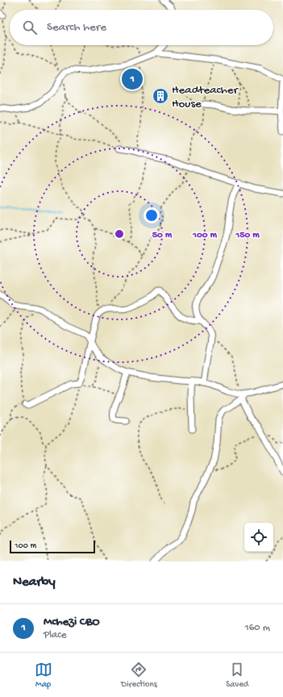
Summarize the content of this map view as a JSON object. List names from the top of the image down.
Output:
{
  "places": {
    "building": ["Headteacher House"]
  },
  "scale_bar": "100 m",
  "page": {
    "search": "Search here",
    "pins": "1",
    "scale": "100 m",
    "heading": "Nearby",
    "list": [
      {
        "mark": "1",
        "name": "Mchezi CBO",
        "note": "Place",
        "value": "160 m"
      }
    ],
    "nav": ["Map", "Directions", "Saved"]
  },
  "rings": ["50 m", "100 m", "150 m"]
}
